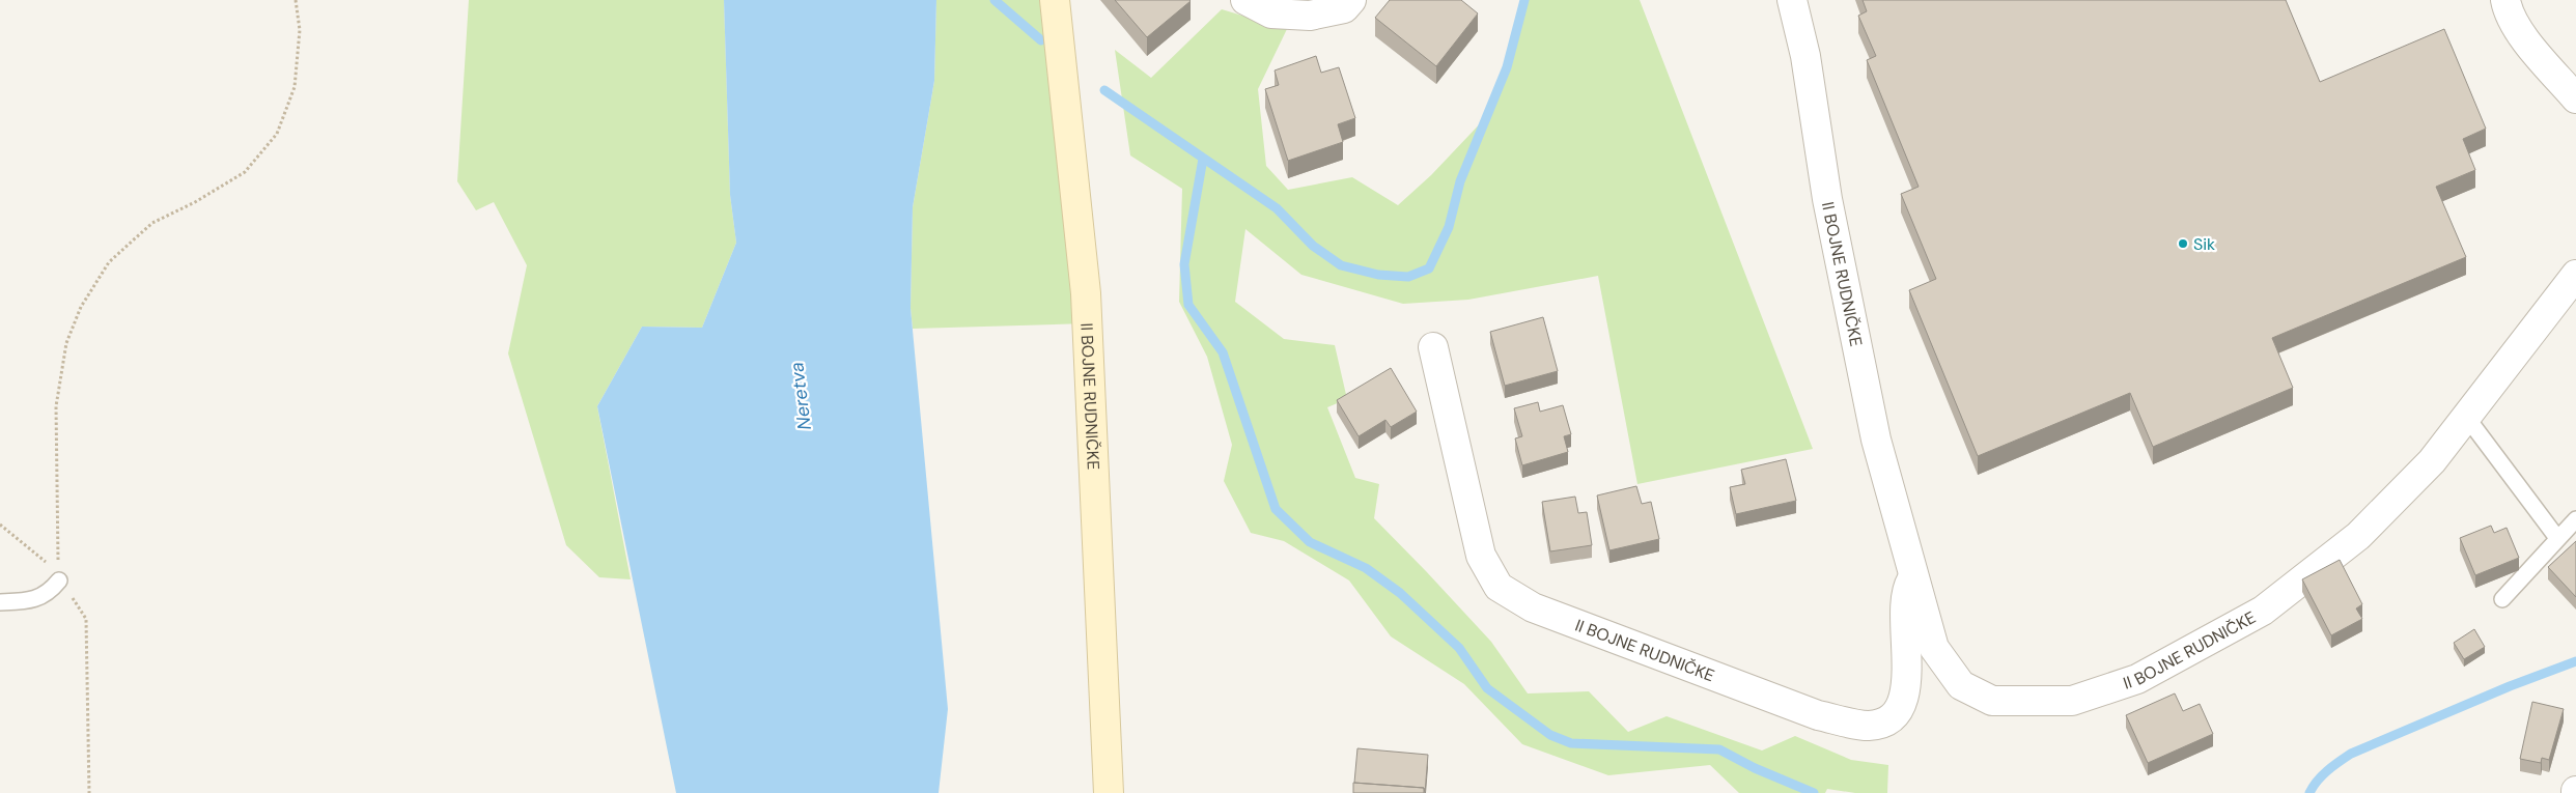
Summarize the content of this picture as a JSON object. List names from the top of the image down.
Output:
{
  "streets": {
    "street": ["II BOJNE RUDNIČKE"]
  },
  "water": ["Neretva"],
  "places": ["Sik"]
}
